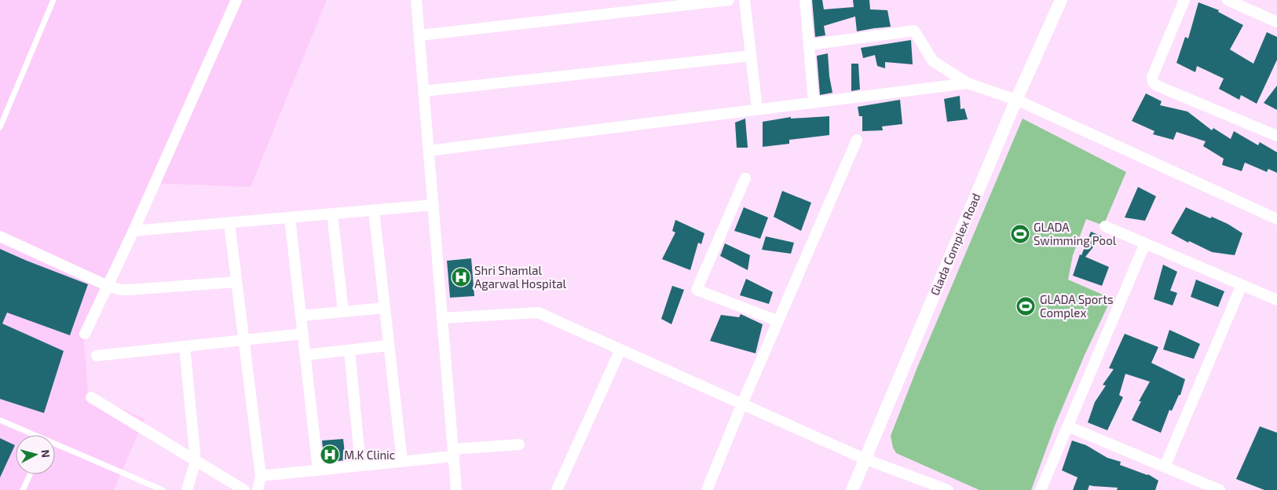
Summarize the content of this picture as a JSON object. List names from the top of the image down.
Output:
{
  "streets": {
    "street": ["Glada Complex Road"]
  },
  "places": {
    "sports": ["GLADA Swimming Pool", "GLADA Sports Complex"],
    "hospital": ["Shri Shamlal Agarwal Hospital", "M.K Clinic"]
  },
  "north": "right"
}
